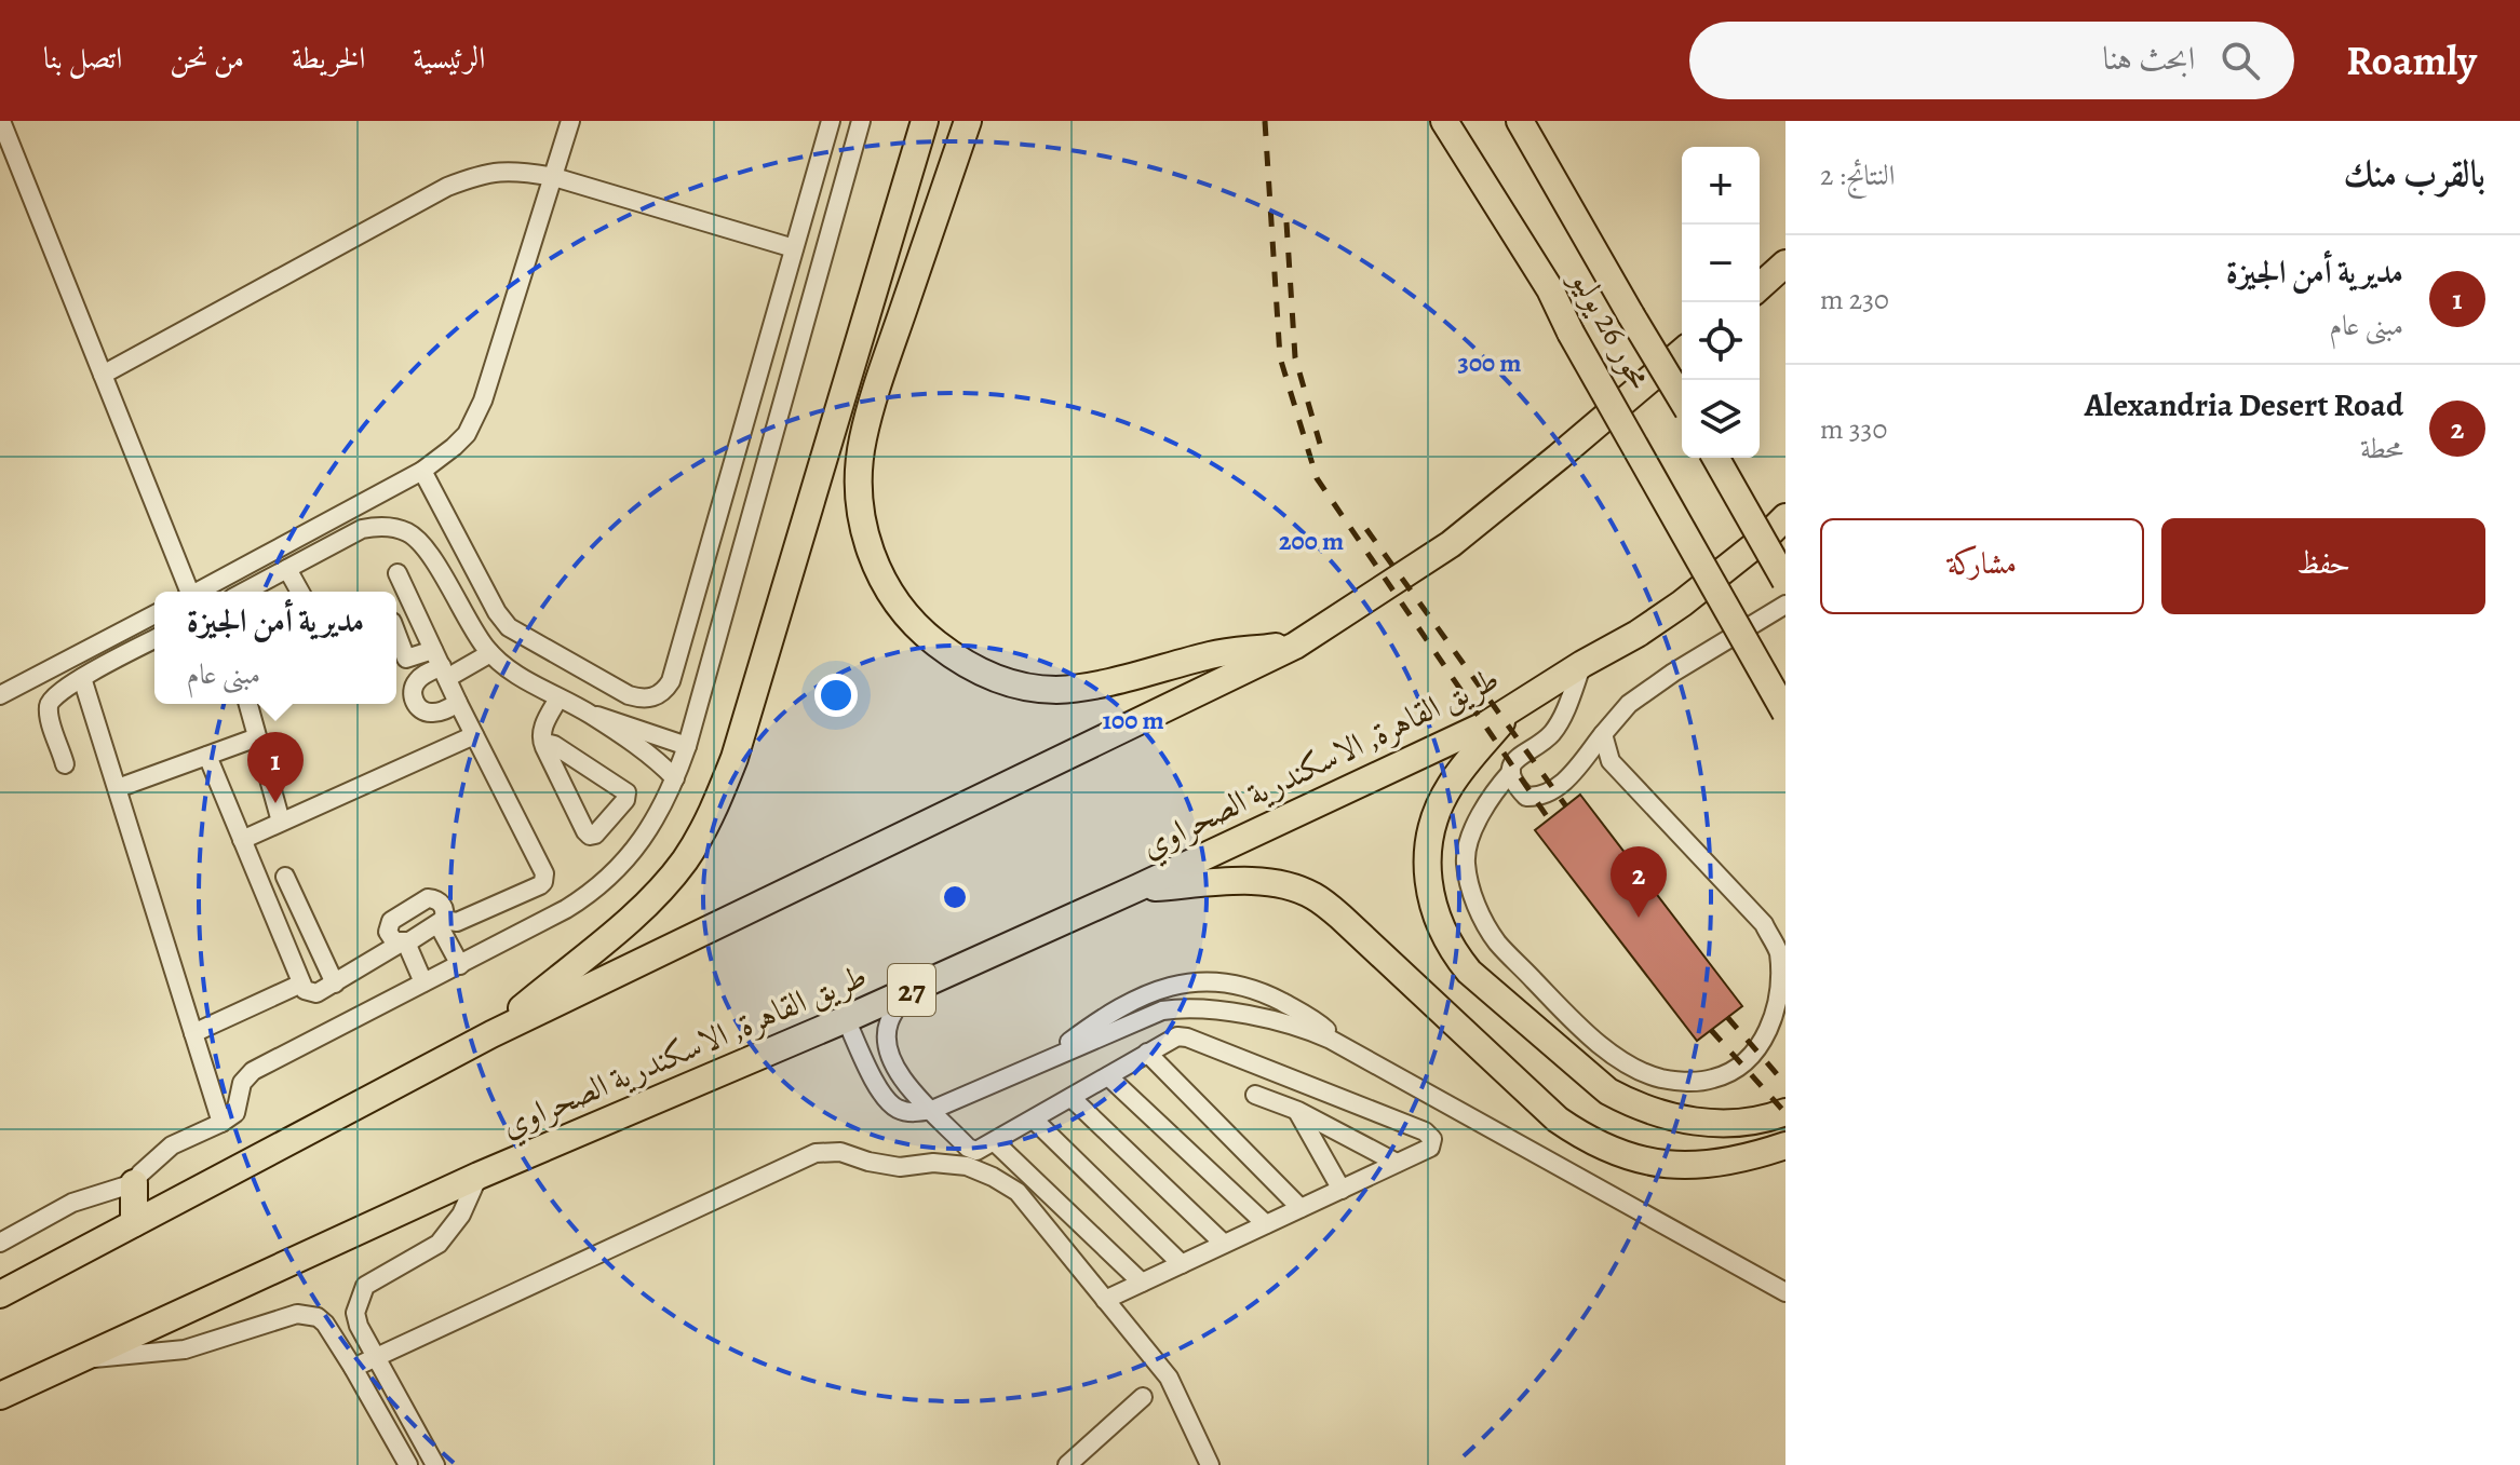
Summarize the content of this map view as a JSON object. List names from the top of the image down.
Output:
{
  "streets": {
    "highway": ["محور 26 يوليو", "طريق القاهرة, الاسكندرية الصحراوي", "27"]
  },
  "page": {
    "header": "Roamly",
    "search": "ابحث هنا",
    "nav": [
      "الرئيسية",
      "الخريطة",
      "من نحن",
      "اتصل بنا"
    ],
    "heading": ["بالقرب منك", "النتائج: 2"],
    "map_buttons": ["+", "−"],
    "list": [
      {
        "mark": "1",
        "name": "مديرية أمن الجيزة",
        "note": "مبنى عام",
        "value": "230 m"
      },
      {
        "mark": "2",
        "name": "Alexandria Desert Road",
        "note": "محطة",
        "value": "330 m"
      }
    ],
    "buttons": ["حفظ", "مشاركة"],
    "popup": ["مديرية أمن الجيزة", "مبنى عام"],
    "pins": ["1", "2"]
  },
  "rings": ["300 m", "200 m", "100 m"]
}
